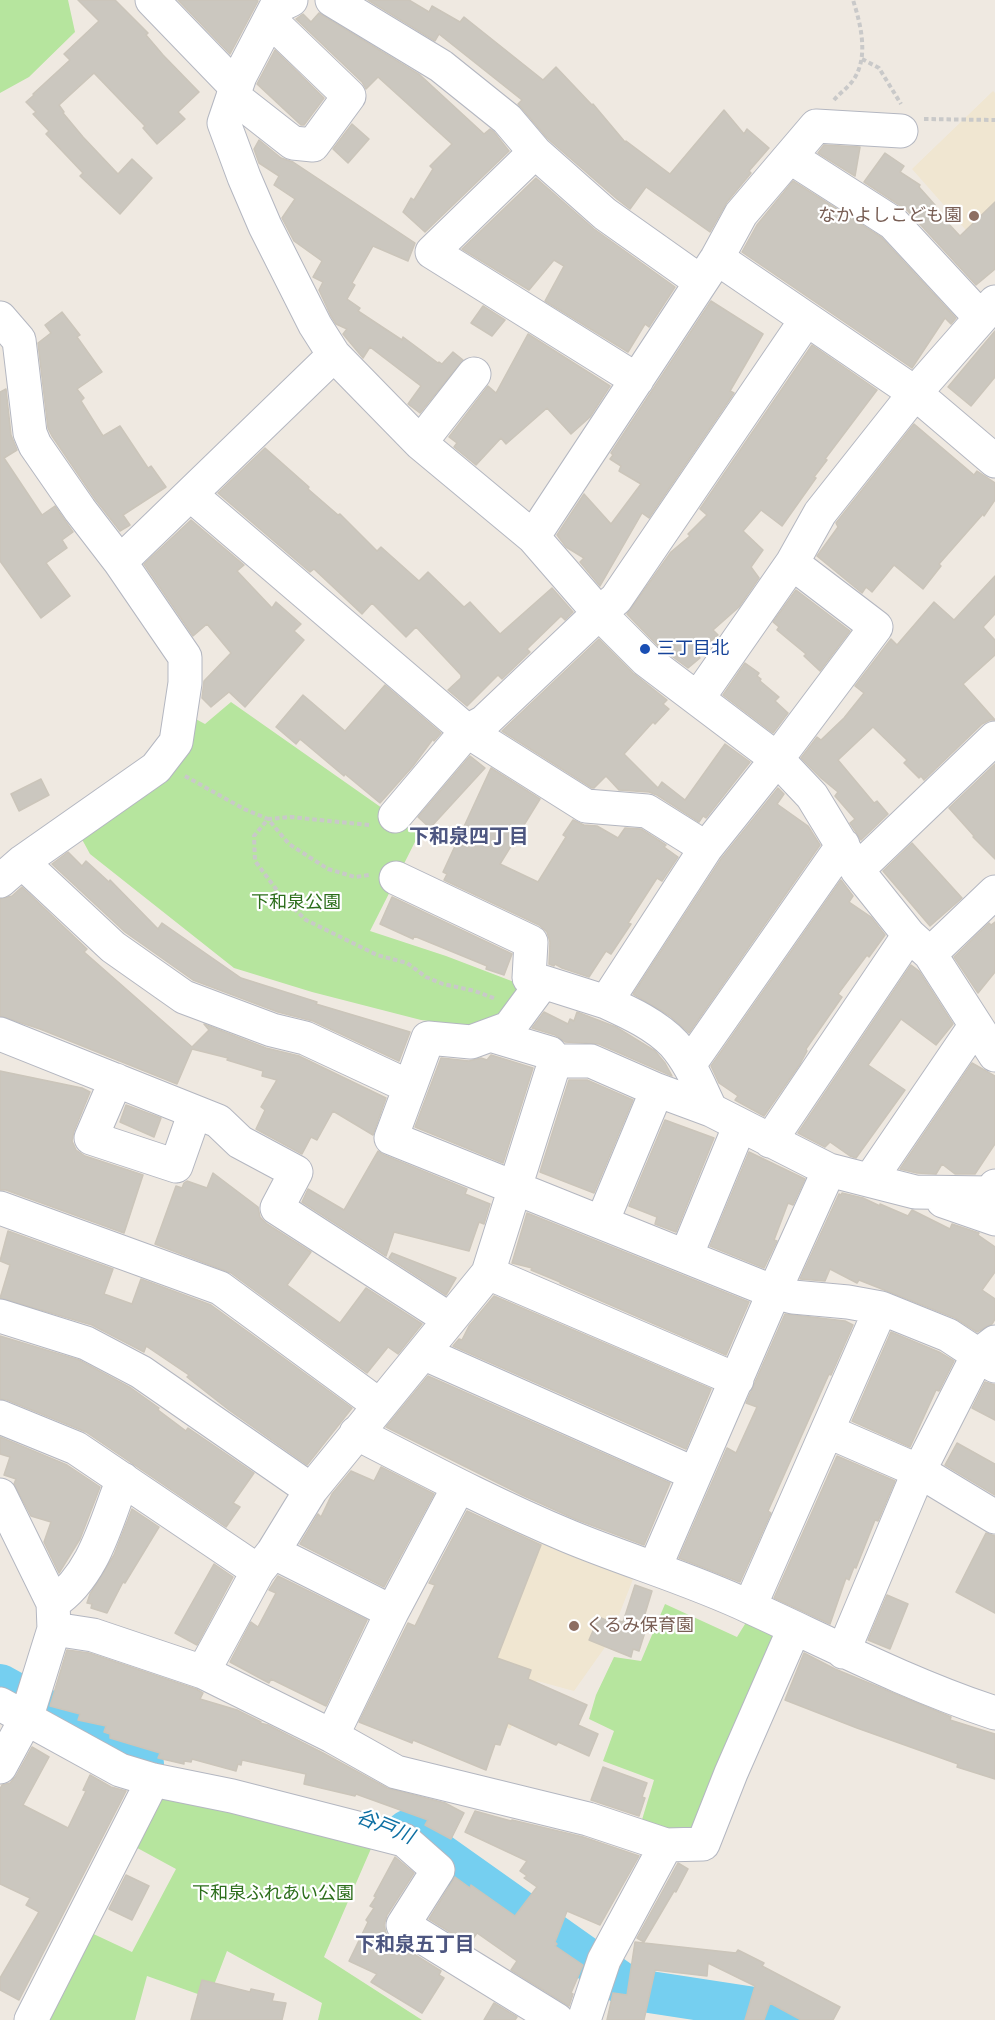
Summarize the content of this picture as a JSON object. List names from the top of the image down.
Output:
{
  "districts": ["下和泉四丁目", "下和泉五丁目"],
  "water": ["谷戸川"],
  "parks": ["下和泉公園", "下和泉ふれあい公園"],
  "places": ["なかよしこども園", "三丁目北", "くるみ保育園"]
}
